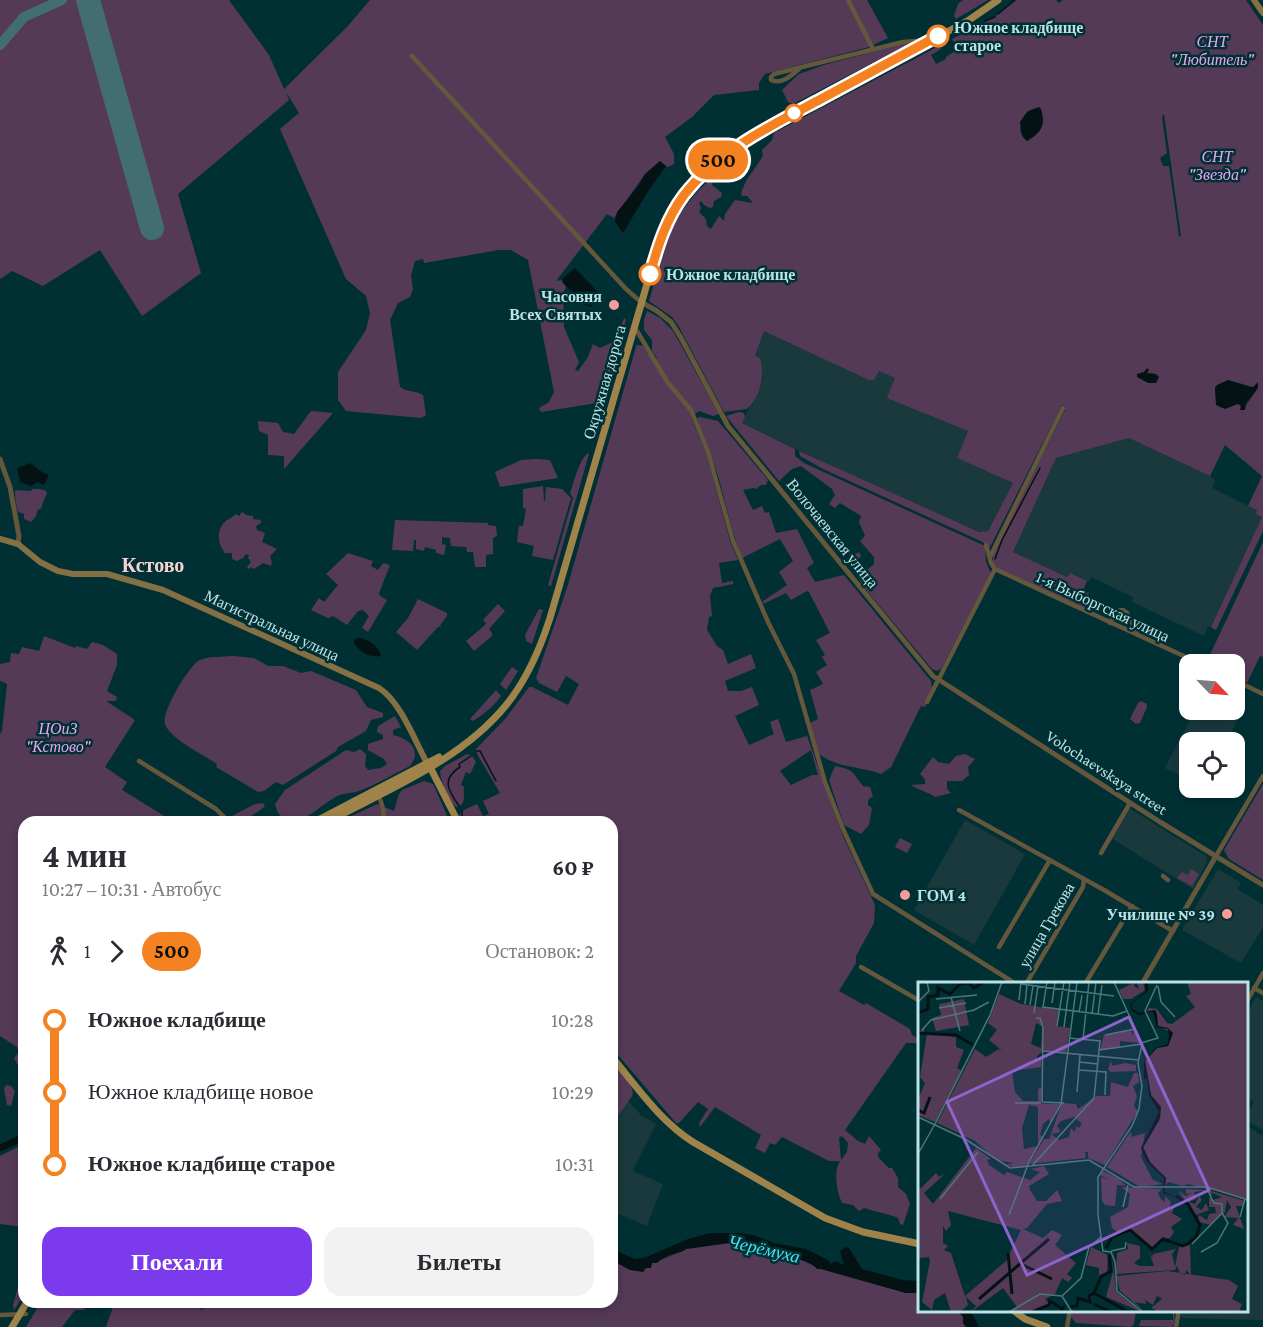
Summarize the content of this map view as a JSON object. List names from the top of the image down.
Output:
{
  "streets": {
    "main road": ["Окружная дорога", "Магистральная улица"],
    "street": [
      "Волочаевская улица",
      "1-я Выборгская улица",
      "Volochaevskaya street",
      "улица Грекова"
    ]
  },
  "crossings": [
    ["Окружная дорога", "Волочаевская улица"],
    ["Окружная дорога", "Магистральная улица"],
    ["Волочаевская улица", "Volochaevskaya street"]
  ],
  "districts": ["Кстово"],
  "water": ["Черёмуха"],
  "parks": ["СНТ \"Любитель\"", "СНТ \"Звезда\"", "ЦОиЗ \"Кстово\""],
  "places": [
    "Южное кладбище старое",
    "Южное кладбище",
    "Часовня Всех Святых",
    "ГОМ 4",
    "Училище № 39"
  ],
  "lines": ["bus line 500"],
  "north": "bottom right",
  "page": {
    "on_map": "500",
    "heading": ["4 мин", "10:27 – 10:31 · Автобус", "60 ₽"],
    "legs": ["1", "500", "Остановок: 2"],
    "list": [
      {
        "name": "Южное кладбище",
        "value": "10:28"
      },
      {
        "name": "Южное кладбище новое",
        "value": "10:29"
      },
      {
        "name": "Южное кладбище старое",
        "value": "10:31"
      }
    ],
    "buttons": ["Поехали", "Билеты"]
  }
}
